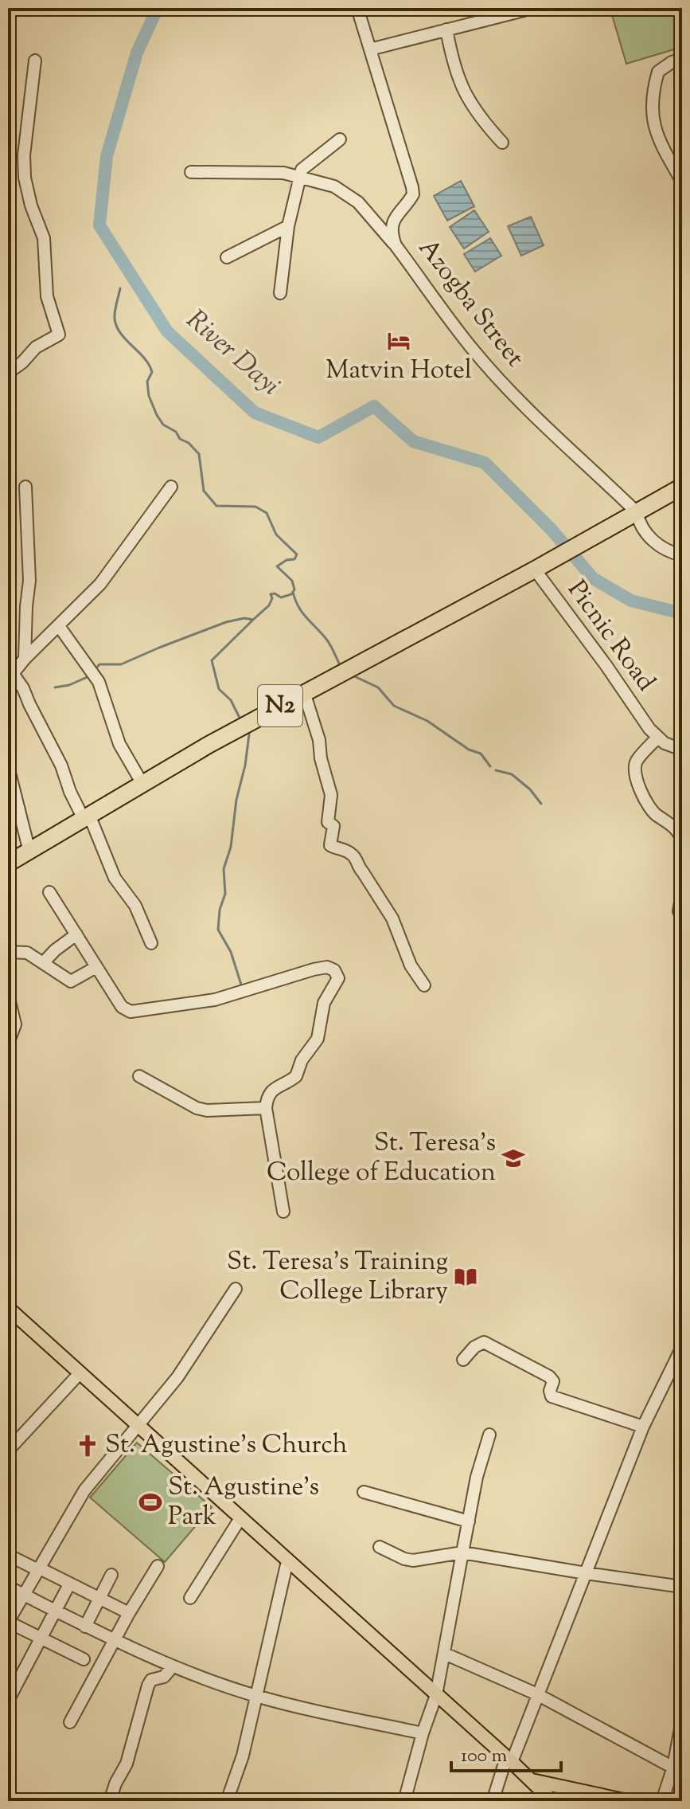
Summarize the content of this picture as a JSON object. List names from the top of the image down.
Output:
{
  "streets": {
    "highway": ["N2"],
    "street": ["Azogba Street", "Picnic Road"]
  },
  "crossings": [
    ["Azogba Street", "N2"],
    ["Picnic Road", "N2"]
  ],
  "water": ["River Dayi"],
  "places": {
    "hotel": ["Matvin Hotel"],
    "school or university": ["St. Teresa's College of Education"],
    "library": ["St. Teresa's Training College Library"],
    "church": ["St. Agustine's Church"],
    "sports": ["St. Agustine's Park"]
  },
  "scale_bar": "100 m"
}
